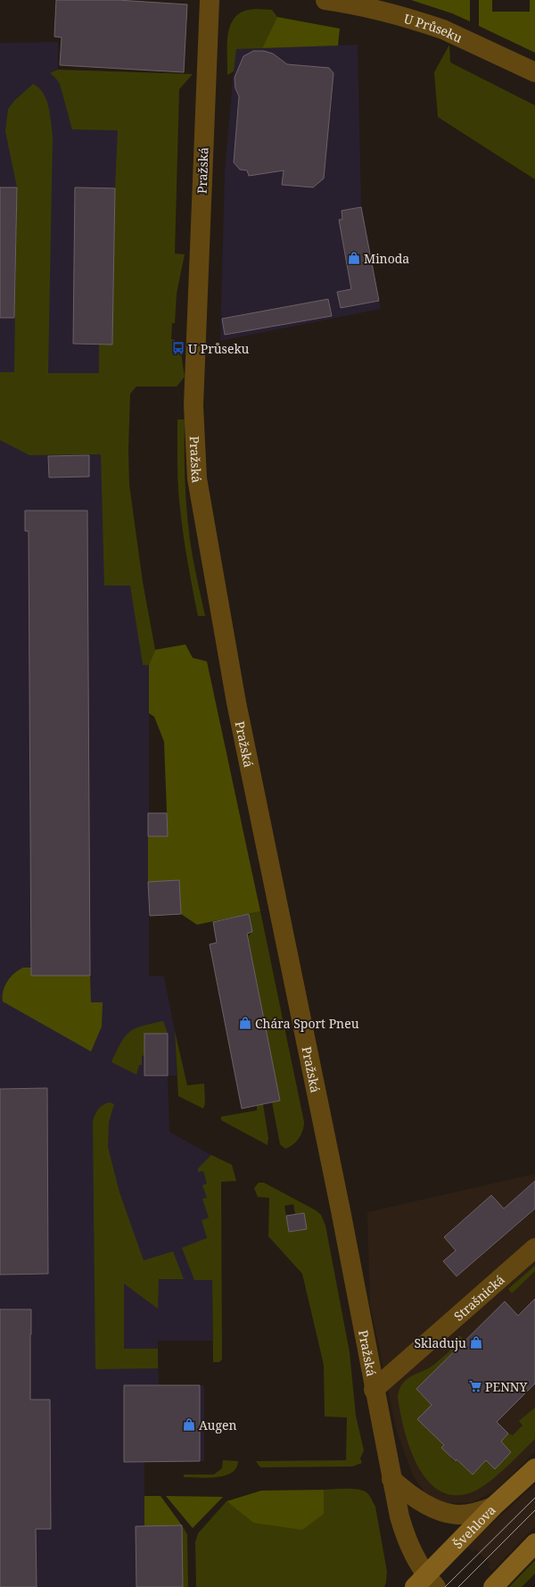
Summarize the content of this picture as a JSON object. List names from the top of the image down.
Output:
{
  "streets": {
    "main road": ["Švehlova"],
    "street": ["U Průseku", "Pražská", "Strašnická"]
  },
  "crossings": [
    ["Pražská", "Strašnická"],
    ["Pražská", "Švehlova"]
  ],
  "places": {
    "shop": [
      "Minoda",
      "Chára Sport Pneu",
      "Skladuju",
      "Augen"
    ],
    "bus stop": ["U Průseku"],
    "supermarket": ["PENNY"]
  }
}
